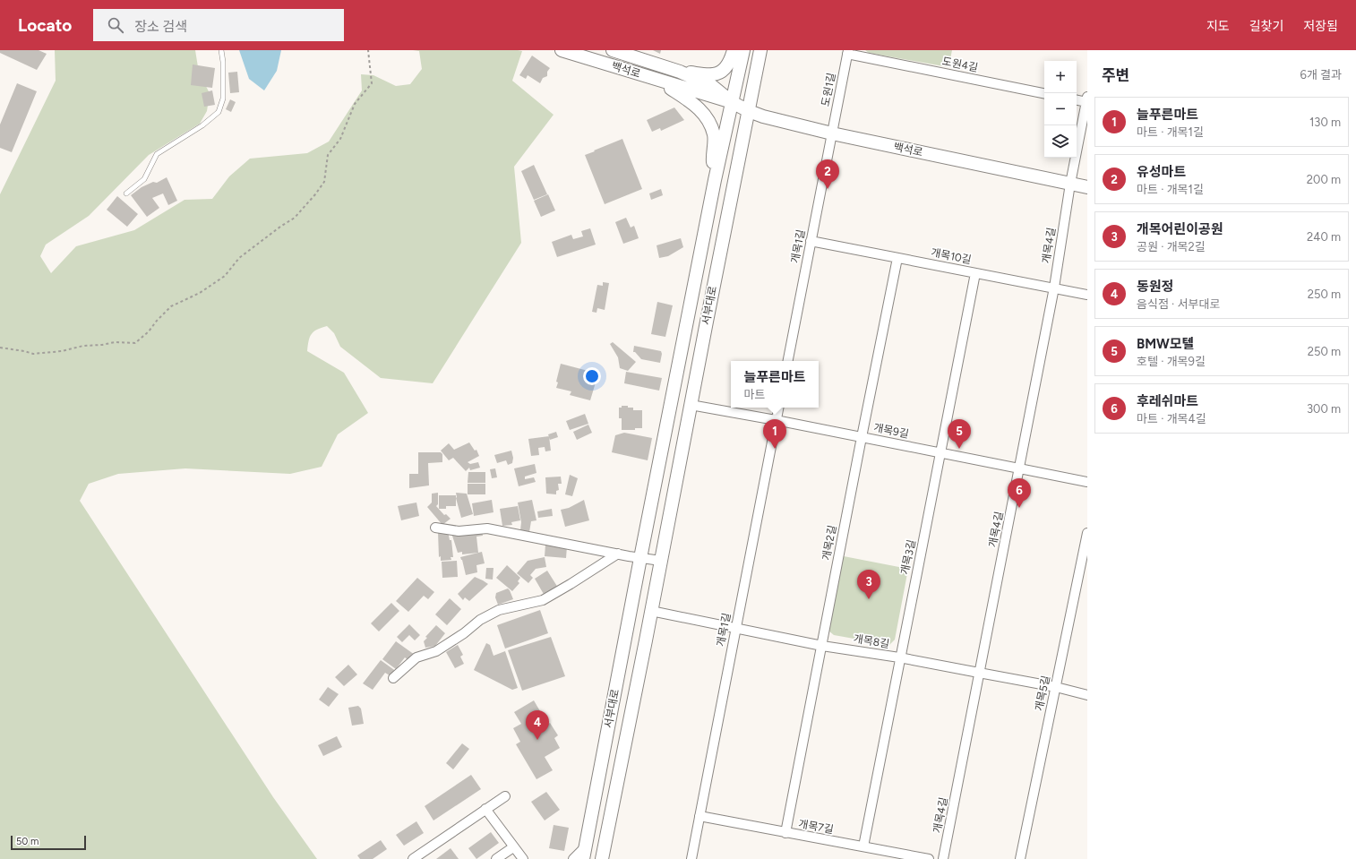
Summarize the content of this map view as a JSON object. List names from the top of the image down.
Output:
{
  "streets": {
    "main road": ["백석로", "서부대로"],
    "street": [
      "도원4길",
      "도원1길",
      "개목4길",
      "개목1길",
      "개목10길",
      "개목9길",
      "개목2길",
      "개목3길",
      "개목8길",
      "개목5길",
      "개목7길"
    ]
  },
  "crossings": [
    ["도원4길", "도원1길"],
    ["백석로", "도원1길"],
    ["백석로", "개목4길"],
    ["백석로", "개목1길"],
    ["백석로", "서부대로"],
    ["도원1길", "개목1길"],
    ["개목4길", "개목10길"],
    ["개목4길", "개목9길"],
    ["개목4길", "개목8길"],
    ["개목1길", "개목10길"],
    ["개목1길", "개목9길"],
    ["개목1길", "개목8길"],
    ["개목1길", "개목7길"],
    ["개목10길", "개목2길"],
    ["개목10길", "개목3길"],
    ["서부대로", "개목9길"],
    ["서부대로", "개목8길"],
    ["개목9길", "개목2길"],
    ["개목9길", "개목3길"],
    ["개목2길", "개목8길"],
    ["개목2길", "개목7길"],
    ["개목3길", "개목8길"],
    ["개목3길", "개목7길"],
    ["개목8길", "개목5길"]
  ],
  "scale_bar": "50 m",
  "page": {
    "header": "Locato",
    "search": "장소 검색",
    "nav": ["지도", "길찾기", "저장됨"],
    "heading": ["주변", "6개 결과"],
    "map_buttons": ["+", "−"],
    "list": [
      {
        "mark": "1",
        "name": "늘푸른마트",
        "note": "마트 · 개목1길",
        "value": "130 m"
      },
      {
        "mark": "2",
        "name": "유성마트",
        "note": "마트 · 개목1길",
        "value": "200 m"
      },
      {
        "mark": "3",
        "name": "개목어린이공원",
        "note": "공원 · 개목2길",
        "value": "240 m"
      },
      {
        "mark": "4",
        "name": "동원정",
        "note": "음식점 · 서부대로",
        "value": "250 m"
      },
      {
        "mark": "5",
        "name": "BMW모텔",
        "note": "호텔 · 개목9길",
        "value": "250 m"
      },
      {
        "mark": "6",
        "name": "후레쉬마트",
        "note": "마트 · 개목4길",
        "value": "300 m"
      }
    ],
    "pins": [
      "2",
      "1",
      "5",
      "6",
      "3",
      "4"
    ],
    "popup": ["늘푸른마트", "마트"],
    "scale": "50 m"
  }
}
